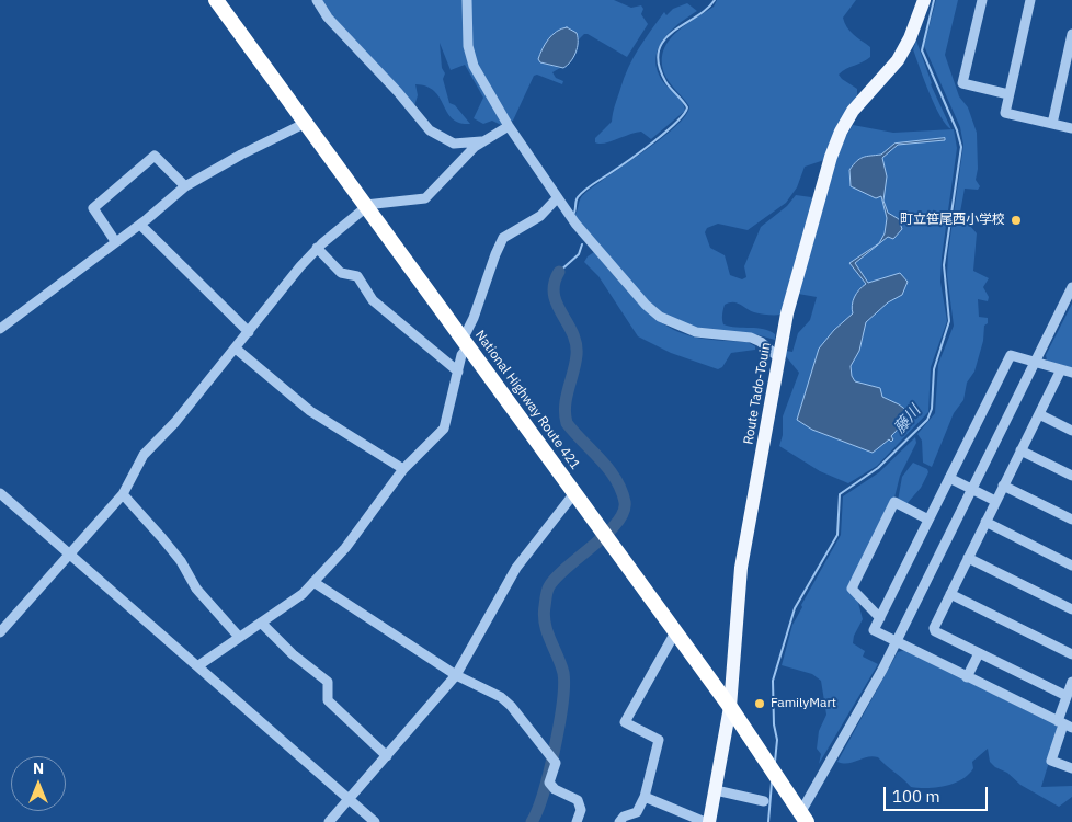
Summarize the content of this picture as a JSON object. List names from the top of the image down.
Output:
{
  "streets": {
    "highway": ["National Highway Route 421"],
    "main road": ["Route Tado-Touin"]
  },
  "crossings": [
    ["Route Tado-Touin", "National Highway Route 421"]
  ],
  "water": ["藤川"],
  "places": ["町立笹尾西小学校", "FamilyMart"],
  "scale_bar": "100 m",
  "north": "top"
}
